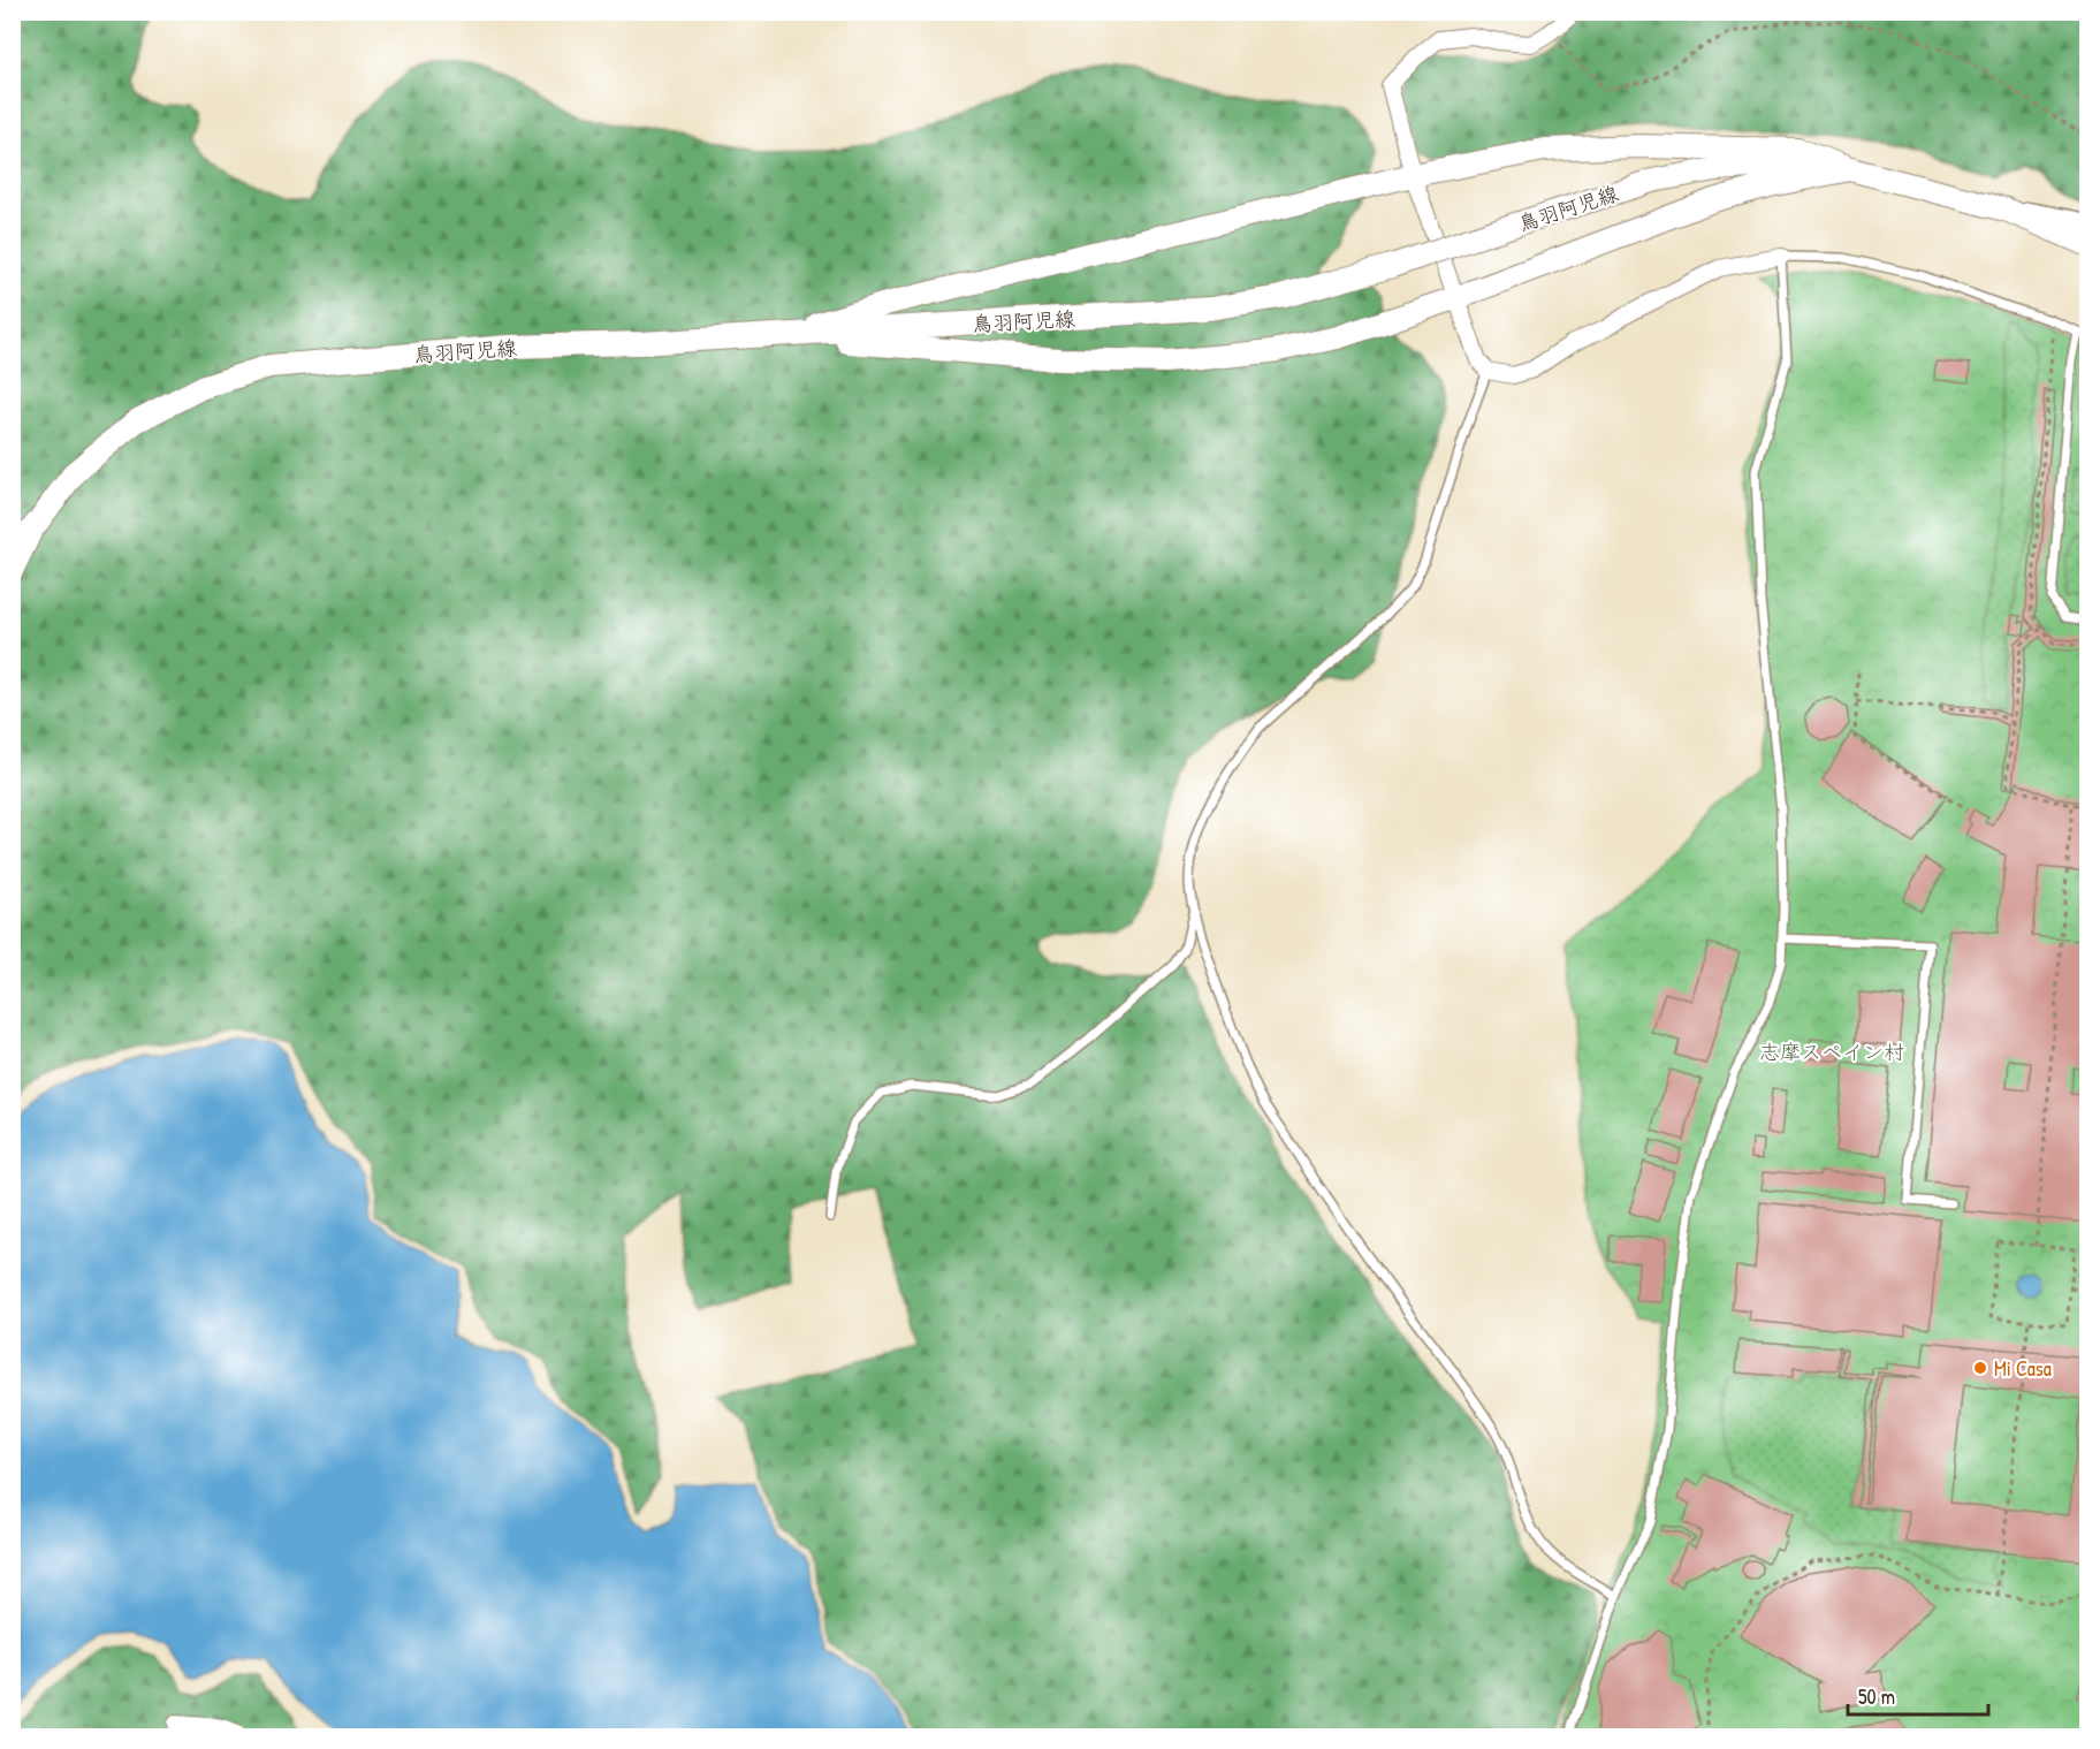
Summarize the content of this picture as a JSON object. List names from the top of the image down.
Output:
{
  "streets": {
    "main road": ["鳥羽阿児線"]
  },
  "parks": ["志摩スペイン村"],
  "places": ["Mi Casa"],
  "scale_bar": "50 m"
}
